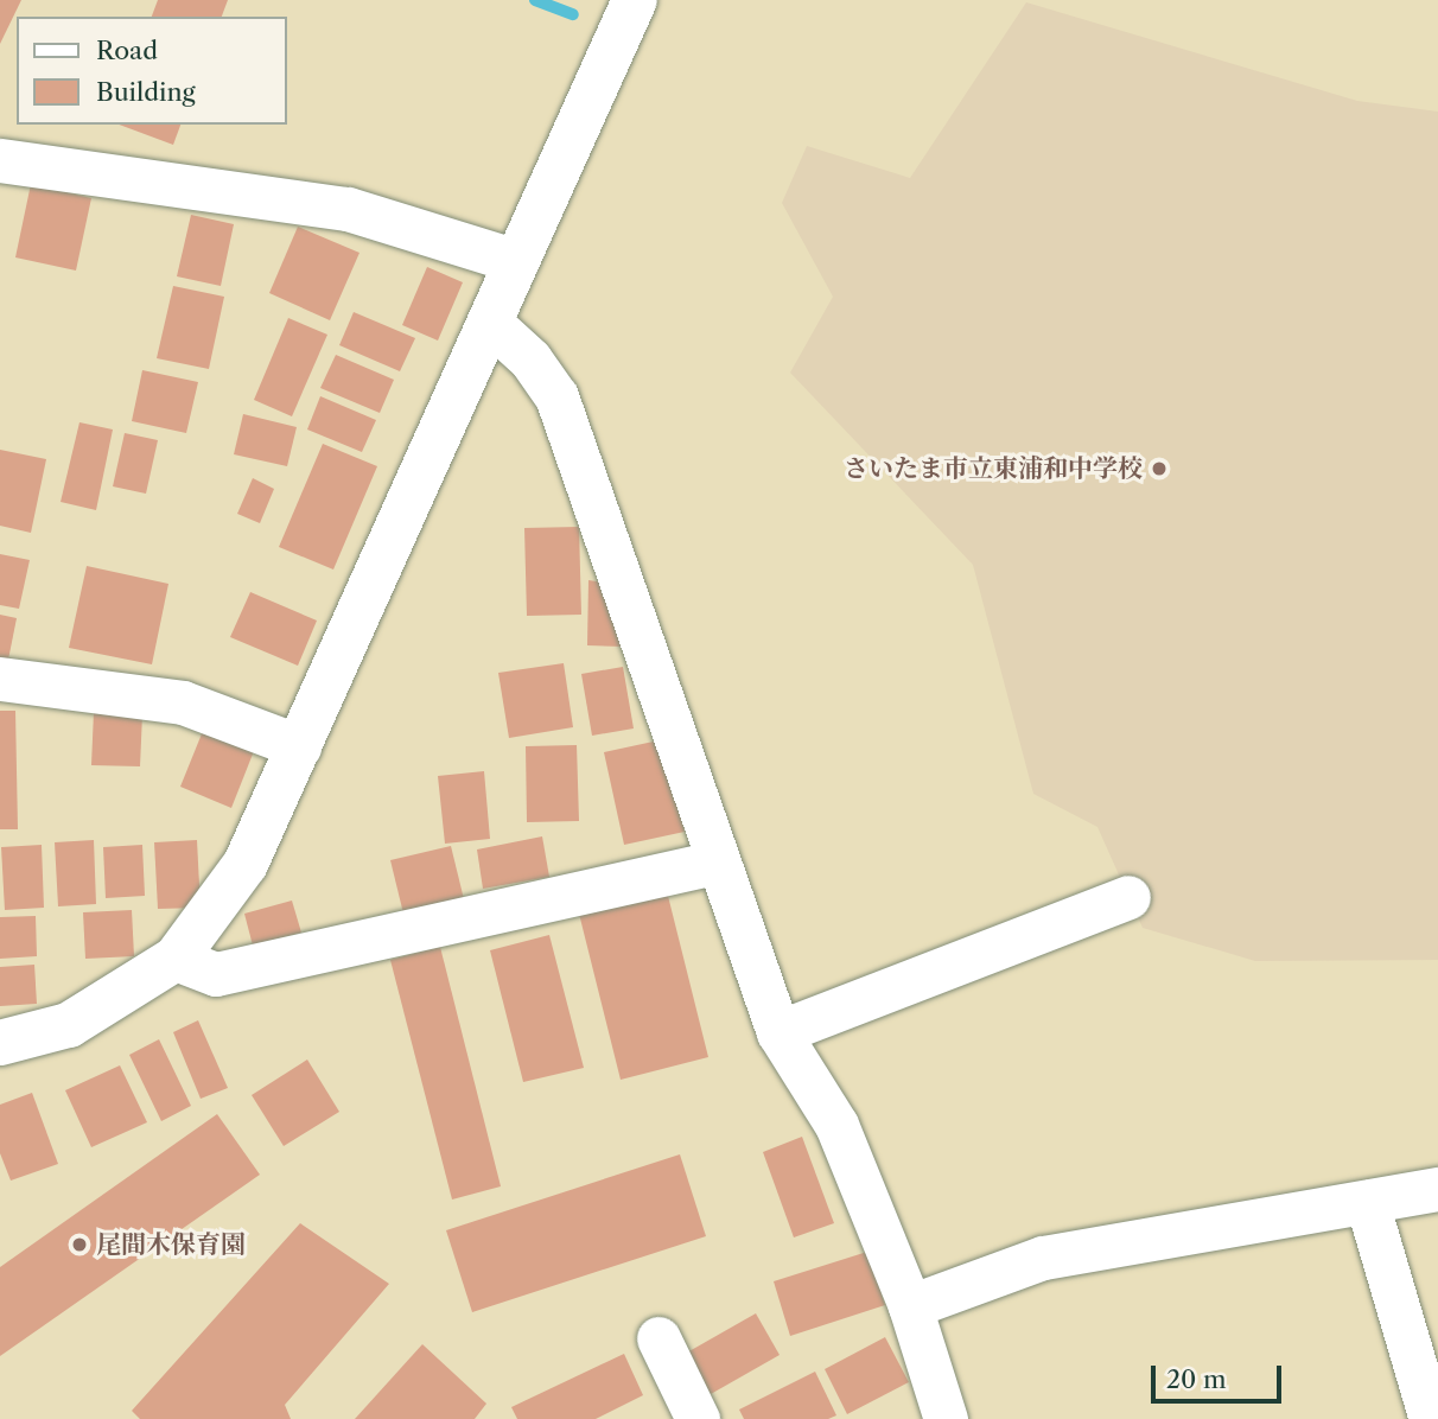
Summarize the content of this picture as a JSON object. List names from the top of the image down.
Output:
{
  "places": ["さいたま市立東浦和中学校", "尾間木保育園"],
  "legend": ["Road", "Building"],
  "scale_bar": "20 m"
}
